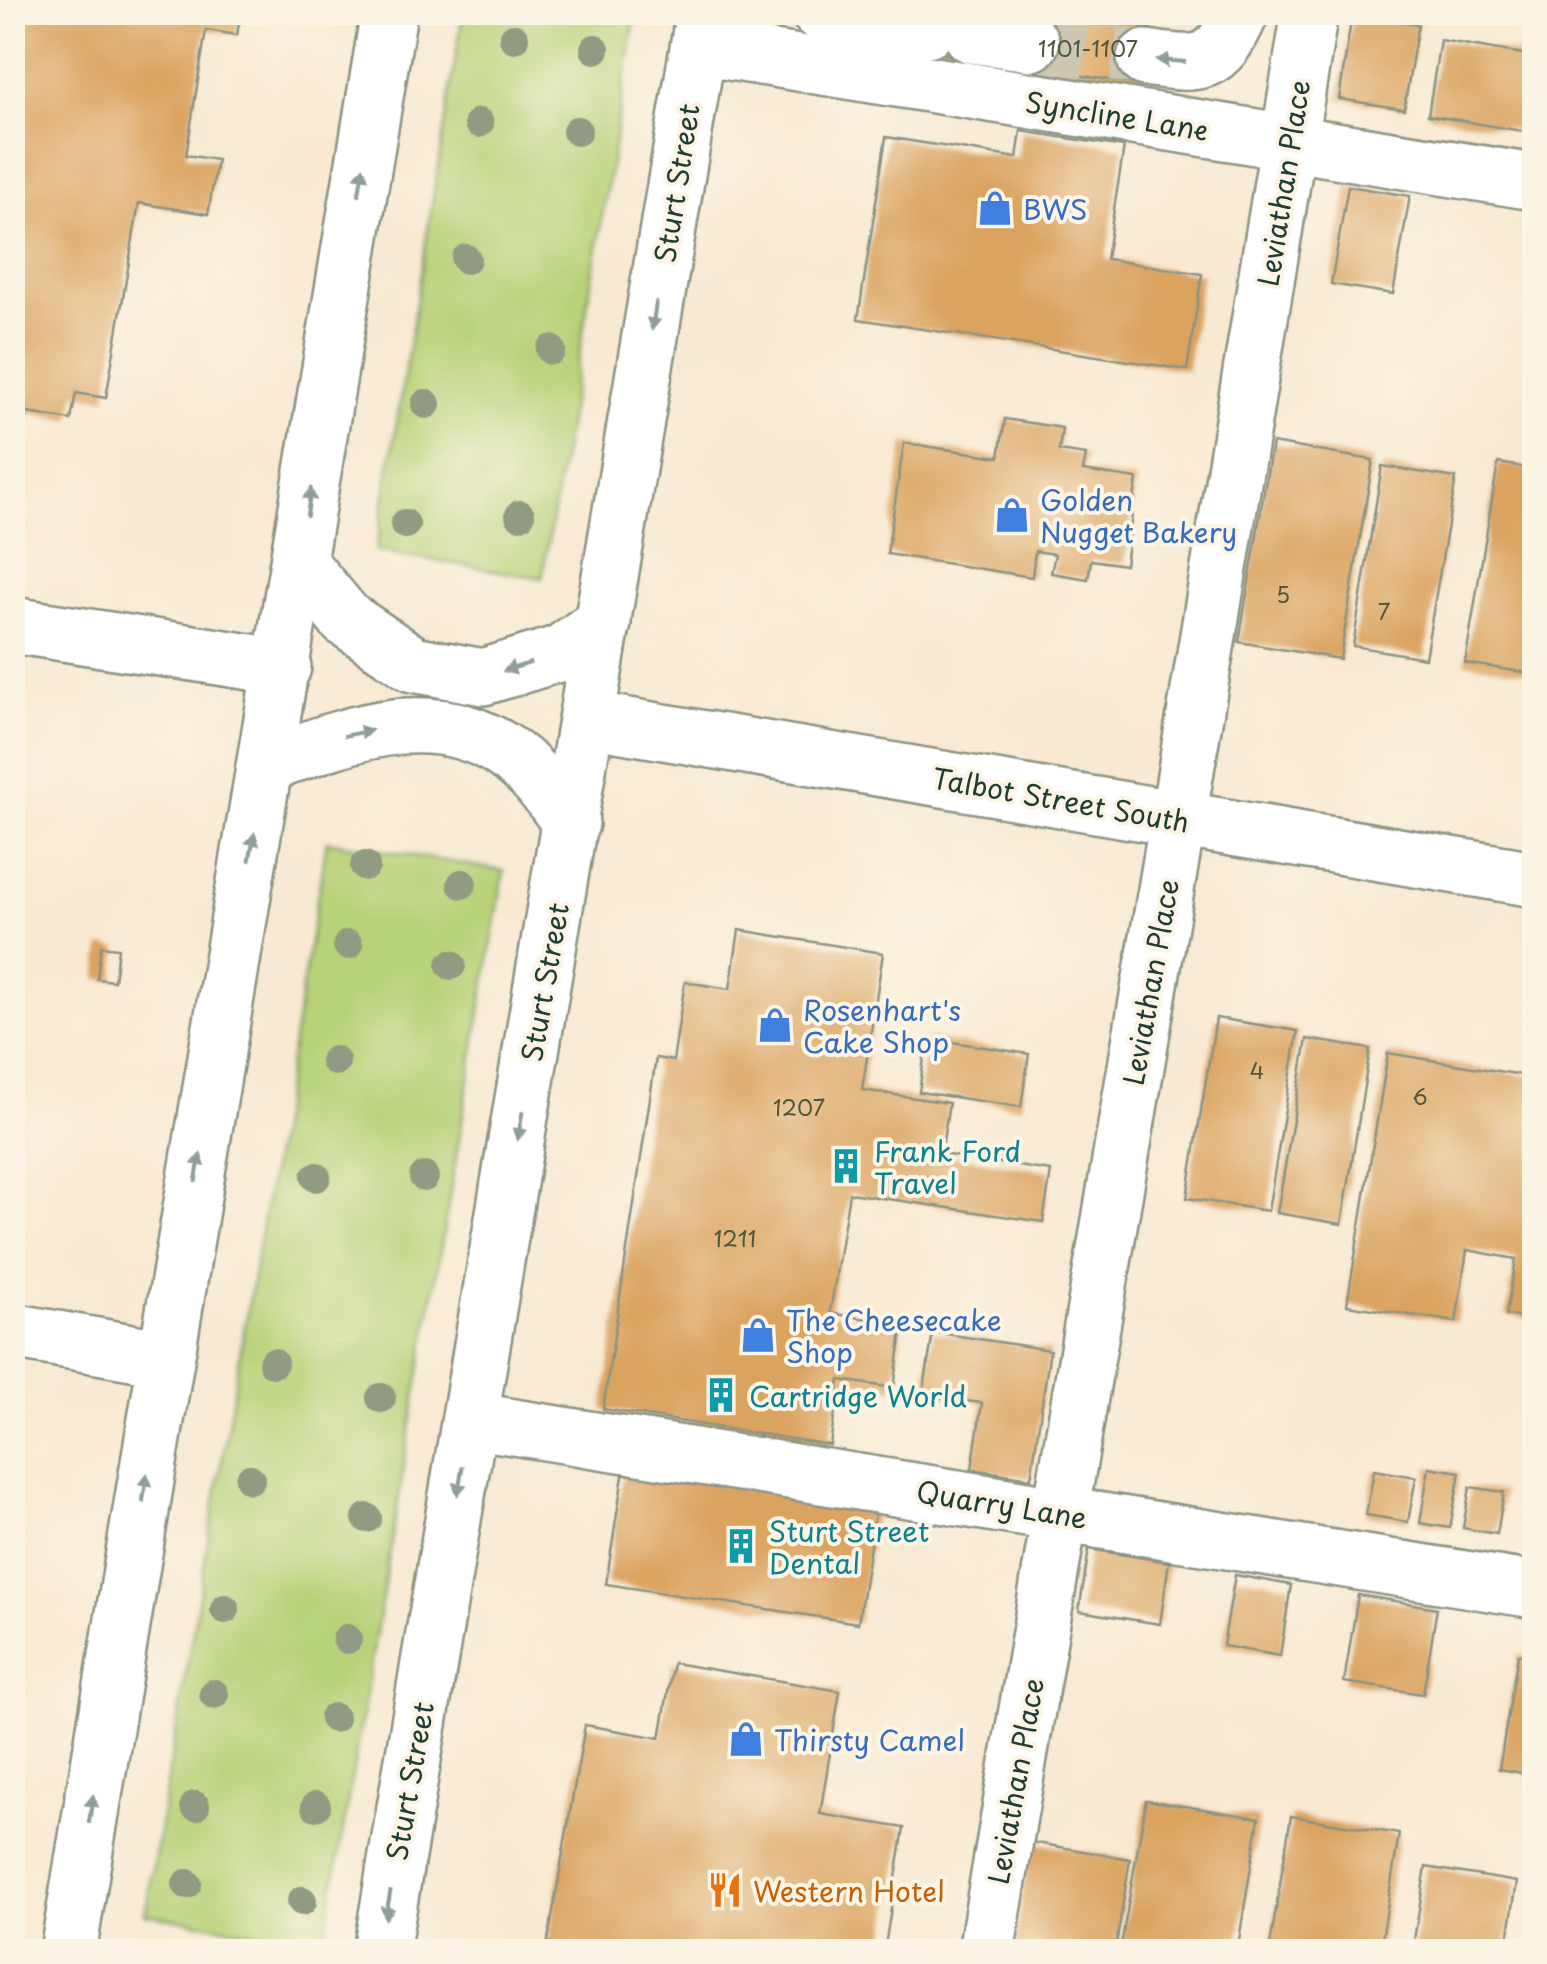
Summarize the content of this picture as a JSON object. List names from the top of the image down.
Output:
{
  "streets": {
    "main road": [
      "Syncline Lane",
      "Sturt Street",
      "Leviathan Place",
      "Talbot Street South",
      "Quarry Lane"
    ]
  },
  "crossings": [
    ["Syncline Lane", "Sturt Street"],
    ["Syncline Lane", "Leviathan Place"],
    ["Sturt Street", "Talbot Street South"],
    ["Sturt Street", "Quarry Lane"],
    ["Leviathan Place", "Talbot Street South"],
    ["Leviathan Place", "Quarry Lane"]
  ],
  "places": {
    "shop": [
      "BWS",
      "Golden Nugget Bakery",
      "Rosenhart's Cake Shop",
      "The Cheesecake Shop",
      "Thirsty Camel"
    ],
    "building": ["Frank Ford Travel", "Cartridge World", "Sturt Street Dental"],
    "restaurant": ["Western Hotel"]
  },
  "house_numbers": [
    "1101-1107",
    "5",
    "7",
    "4",
    "6",
    "1207",
    "1211"
  ]
}
